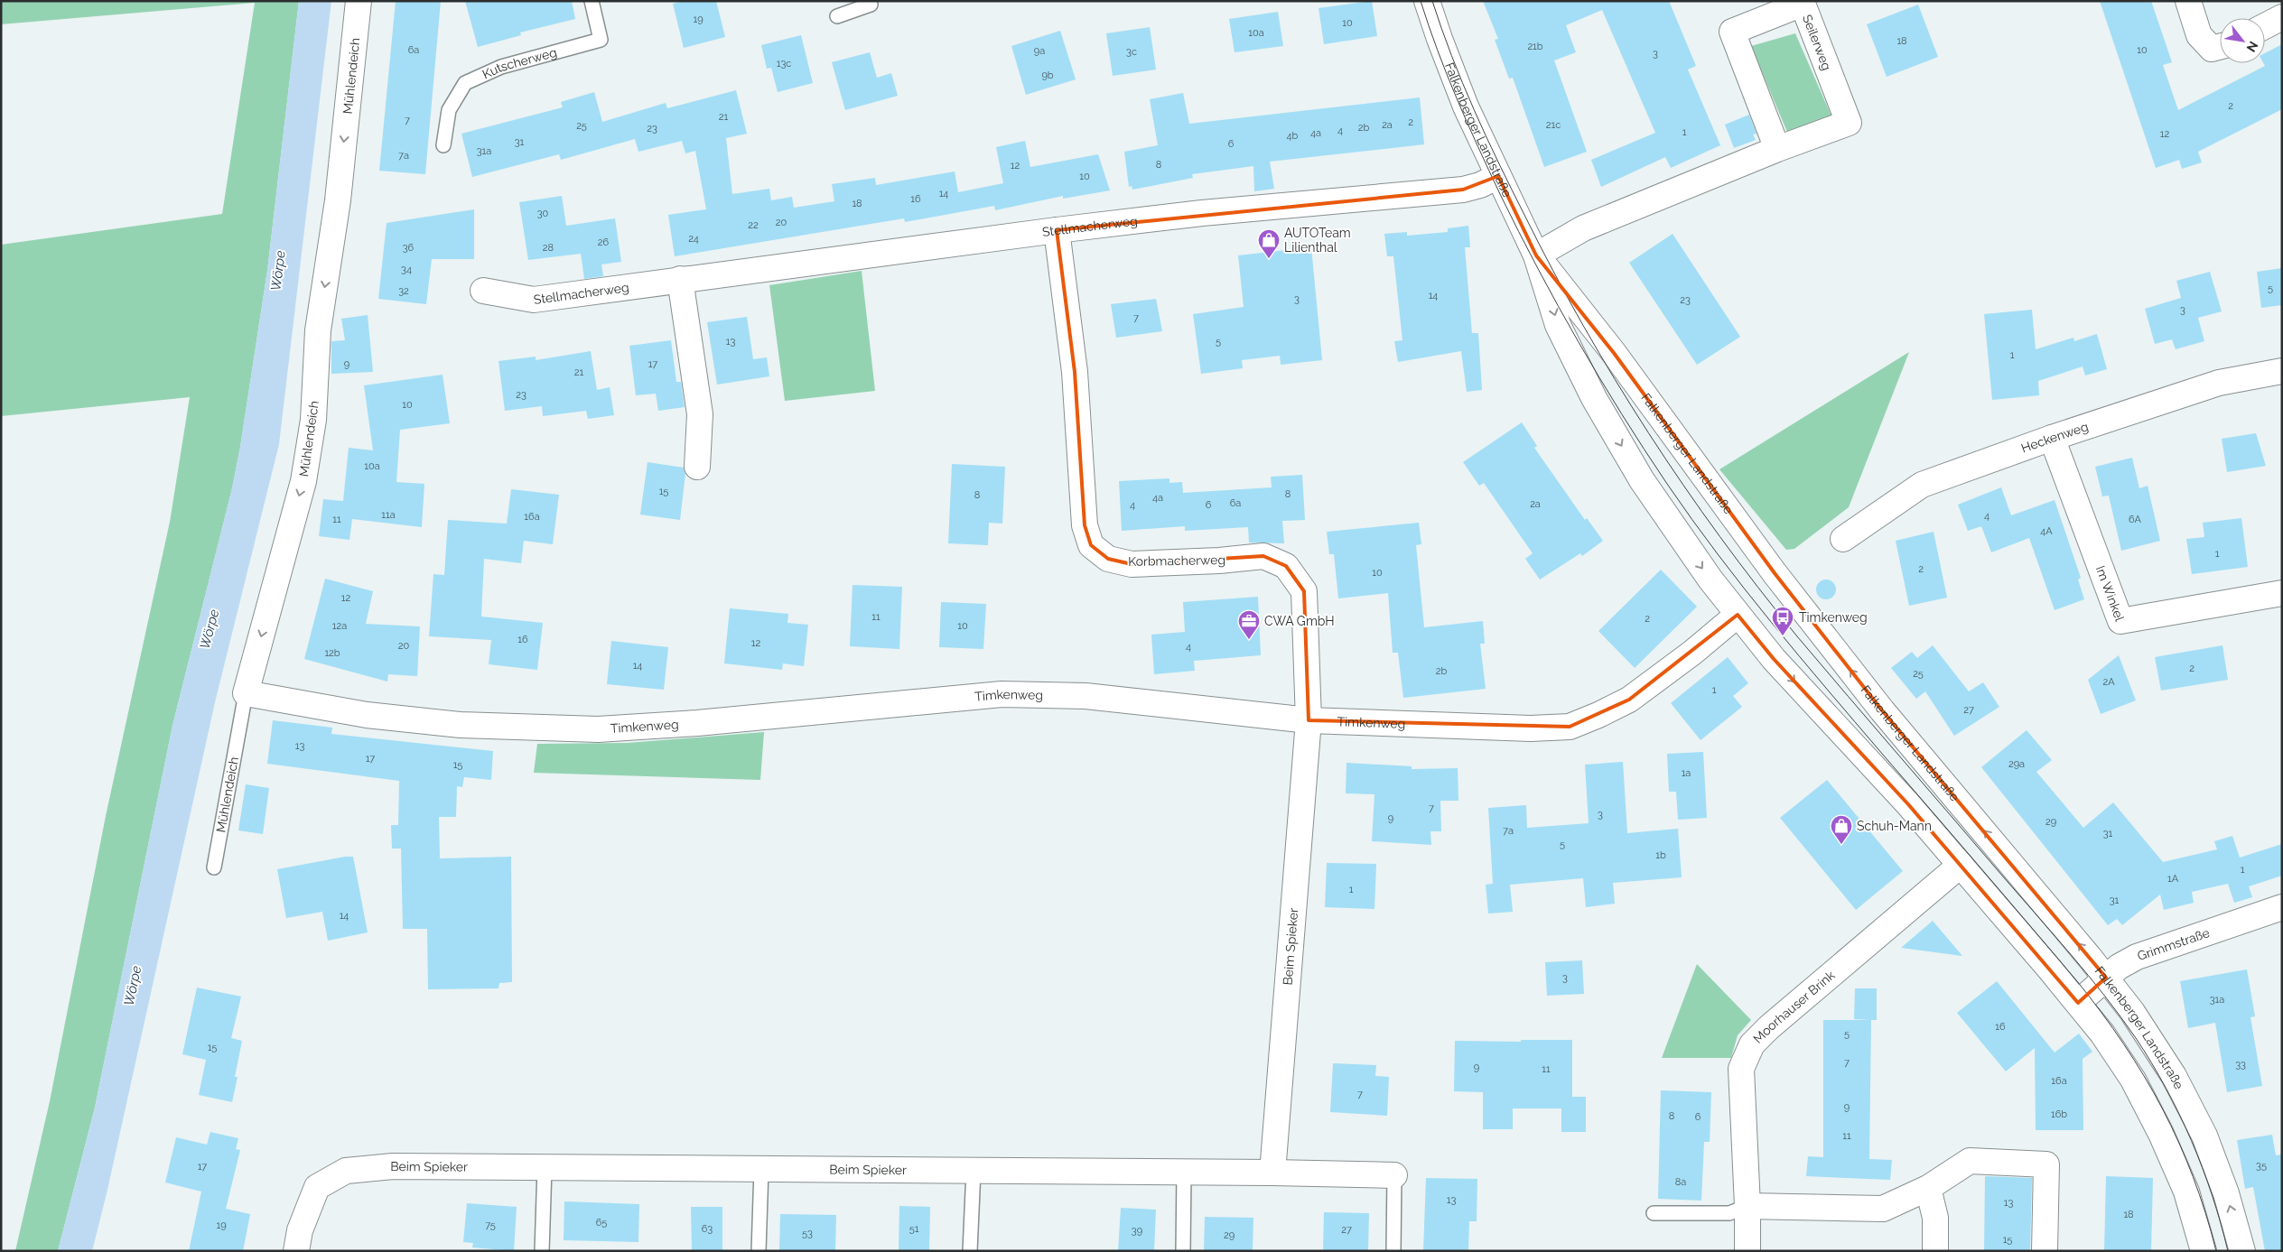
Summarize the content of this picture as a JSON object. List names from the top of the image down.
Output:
{
  "streets": {
    "street": [
      "Seilerweg",
      "Mühlendeich",
      "Falkenberger Landstraße",
      "Stellmacherweg",
      "Heckenweg",
      "Korbmacherweg",
      "Im Winkel",
      "Timkenweg",
      "Grimmstraße",
      "Beim Spieker",
      "Moorhauser Brink"
    ],
    "lane": ["Kutscherweg"]
  },
  "crossings": [
    ["Seilerweg", "Falkenberger Landstraße"],
    ["Mühlendeich", "Timkenweg"],
    ["Falkenberger Landstraße", "Stellmacherweg"],
    ["Falkenberger Landstraße", "Timkenweg"],
    ["Falkenberger Landstraße", "Grimmstraße"],
    ["Falkenberger Landstraße", "Moorhauser Brink"],
    ["Stellmacherweg", "Korbmacherweg"],
    ["Heckenweg", "Im Winkel"],
    ["Korbmacherweg", "Timkenweg"],
    ["Korbmacherweg", "Beim Spieker"],
    ["Timkenweg", "Beim Spieker"]
  ],
  "one_way": ["Mühlendeich"],
  "water": ["Wörpe"],
  "places": {
    "shop": ["AUTOTeam Lilienthal", "Schuh-Mann"],
    "bus stop": ["Timkenweg"],
    "office": ["CWA GmbH"]
  },
  "house_numbers": [
    "19",
    "10",
    "10a",
    "18",
    "21b",
    "6a",
    "10",
    "9a",
    "3c",
    "3",
    "13c",
    "9b",
    "2",
    "21",
    "7",
    "2",
    "2a",
    "21c",
    "25",
    "2b",
    "23",
    "4",
    "1",
    "4a",
    "12",
    "4b",
    "31",
    "6",
    "31a",
    "7a",
    "8",
    "12",
    "10",
    "14",
    "16",
    "18",
    "30",
    "20",
    "22",
    "24",
    "26",
    "36",
    "28",
    "34",
    "5",
    "32",
    "14",
    "3",
    "23",
    "3",
    "7",
    "13",
    "5",
    "1",
    "9",
    "17",
    "21",
    "23",
    "10",
    "10a",
    "15",
    "8",
    "8",
    "4a",
    "6a",
    "2a",
    "4",
    "6",
    "11a",
    "4",
    "16a",
    "11",
    "6A",
    "4A",
    "1",
    "2",
    "10",
    "12",
    "11",
    "2",
    "12a",
    "10",
    "16",
    "12",
    "20",
    "4",
    "12b",
    "14",
    "2",
    "2b",
    "25",
    "2A",
    "1",
    "27",
    "13",
    "17",
    "29a",
    "15",
    "1a",
    "7",
    "3",
    "9",
    "29",
    "7a",
    "31",
    "5",
    "1b",
    "1",
    "1A",
    "1",
    "31",
    "14",
    "3",
    "31a",
    "16",
    "5",
    "15",
    "7",
    "33",
    "9",
    "11",
    "16a",
    "7",
    "9",
    "16b",
    "8",
    "6",
    "11",
    "35",
    "17",
    "8a",
    "13",
    "13",
    "18",
    "65",
    "19",
    "75",
    "63",
    "51",
    "27",
    "39",
    "53",
    "29",
    "15"
  ],
  "north": "bottom right"
}
